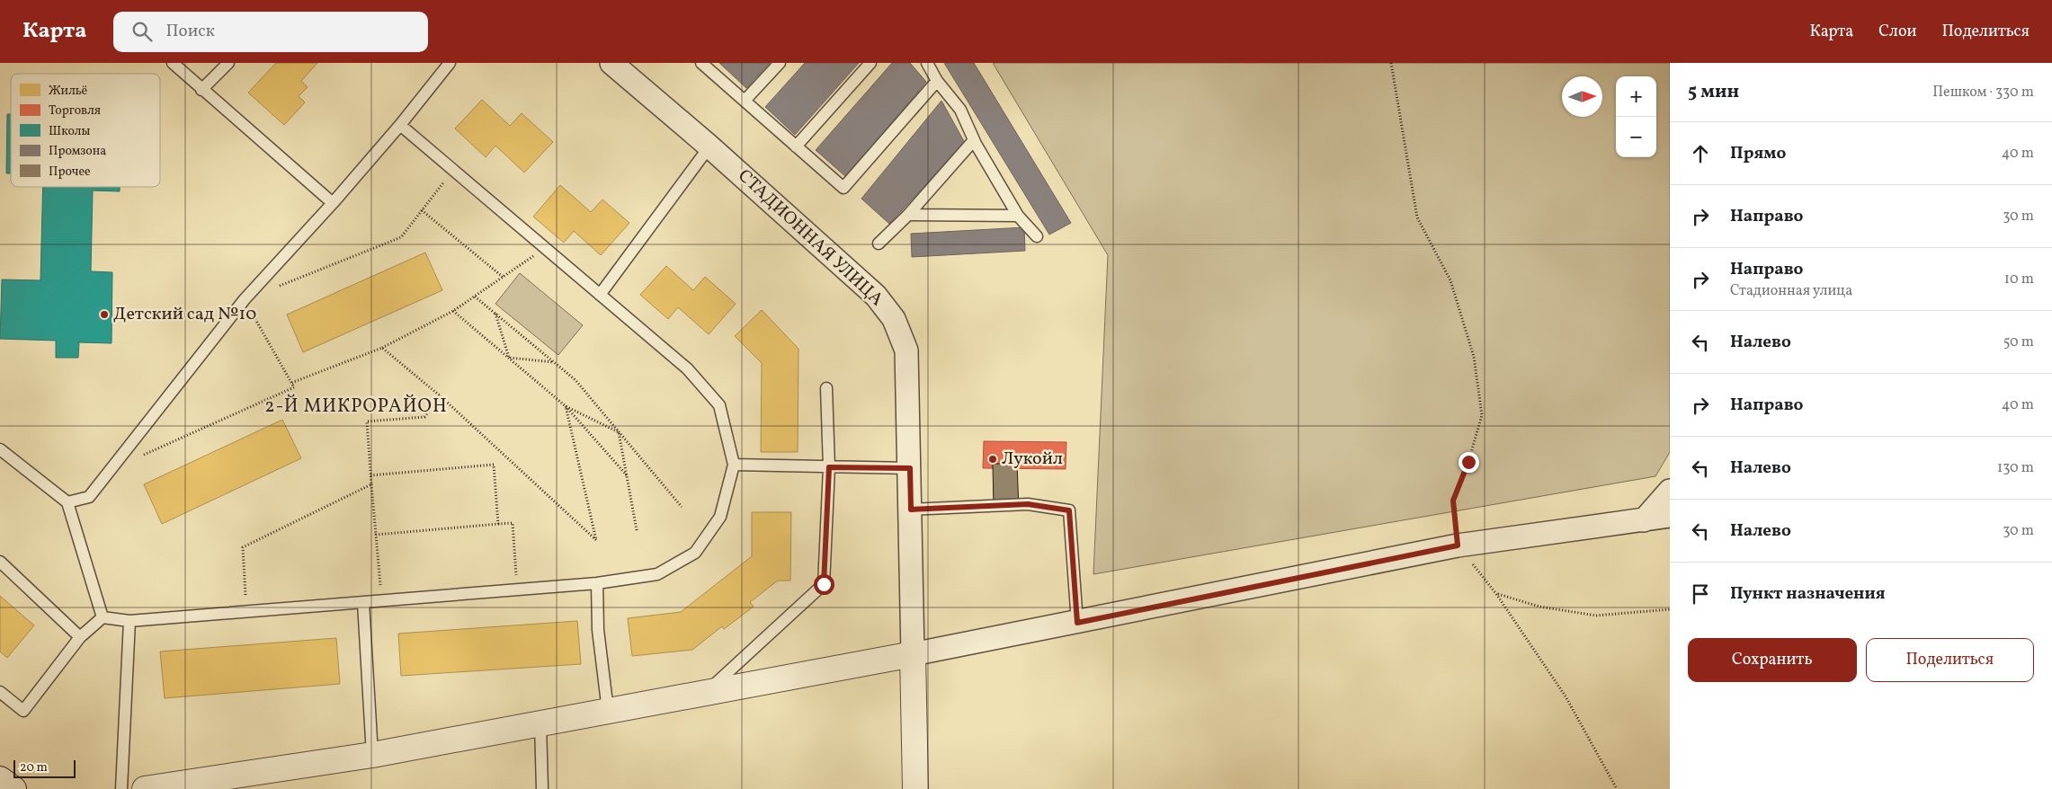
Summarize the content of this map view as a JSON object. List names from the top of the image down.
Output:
{
  "streets": {
    "street": ["СТАДИОННАЯ УЛИЦА"]
  },
  "districts": ["2-Й МИКРОРАЙОН"],
  "places": ["Детский сад №10", "Лукойл"],
  "legend": [
    "Жильё",
    "Торговля",
    "Школы",
    "Промзона",
    "Прочее"
  ],
  "scale_bar": "20 m",
  "north": "right",
  "page": {
    "header": "Карта",
    "search": "Поиск",
    "nav": ["Карта", "Слои", "Поделиться"],
    "heading": ["5 мин", "Пешком · 330 m"],
    "map_buttons": ["+", "−"],
    "list": [
      ["Прямо", "40 m"],
      ["Направо", "30 m"],
      ["Направо", "Стадионная улица", "10 m"],
      ["Налево", "50 m"],
      ["Направо", "40 m"],
      ["Налево", "130 m"],
      ["Налево", "30 m"],
      "Пункт назначения"
    ],
    "buttons": ["Сохранить", "Поделиться"],
    "scale": "20 m"
  }
}
